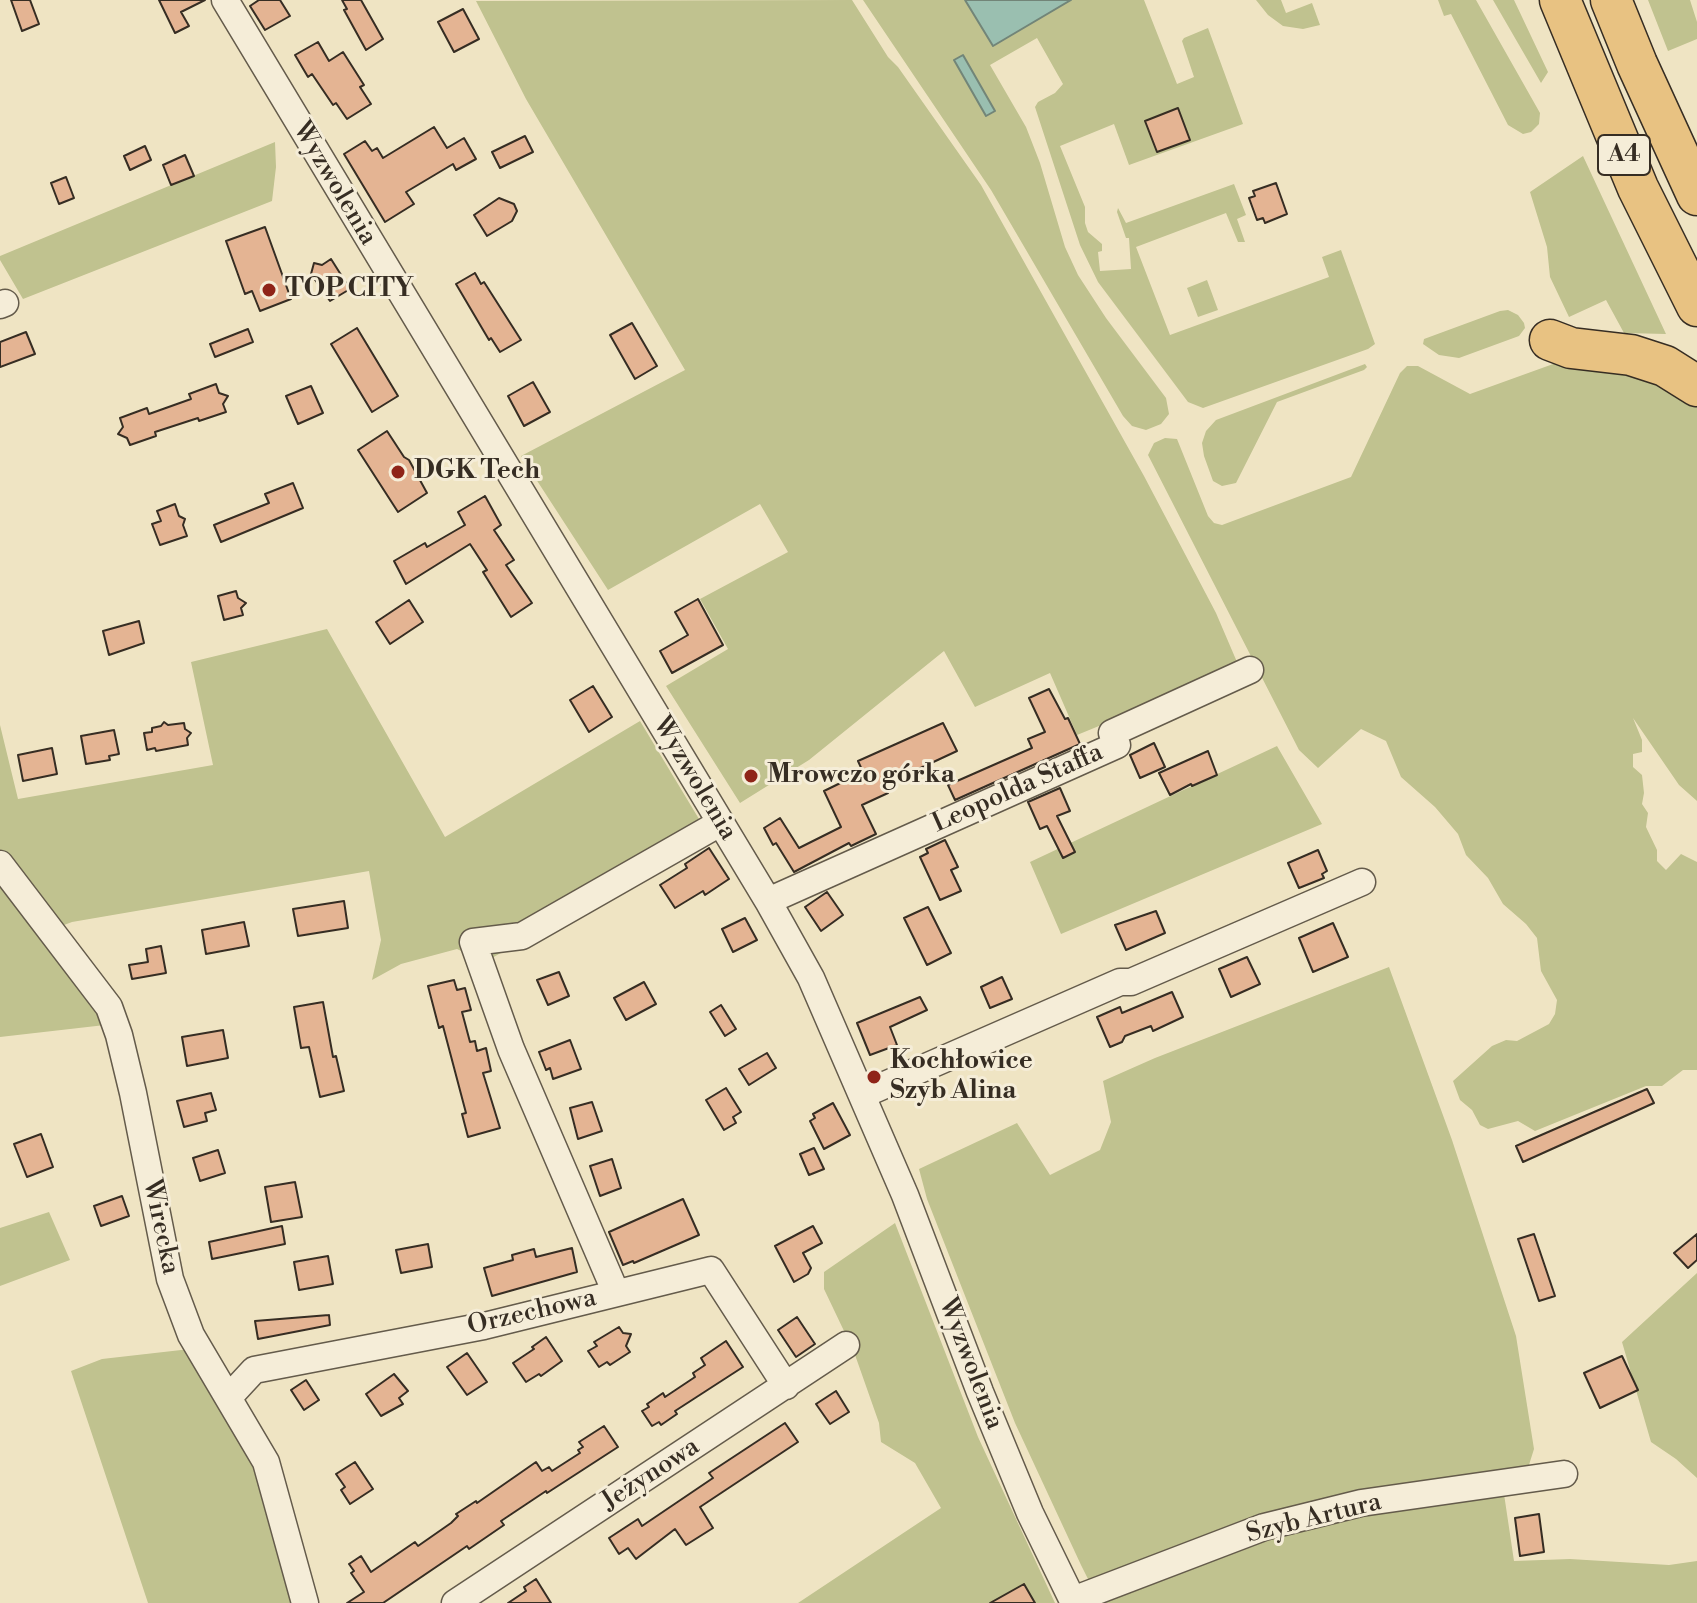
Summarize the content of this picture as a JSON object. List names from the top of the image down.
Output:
{
  "streets": {
    "highway": ["A4"],
    "street": [
      "Wyzwolenia",
      "Leopolda Staffa",
      "Wirecka",
      "Orzechowa",
      "Jeżynowa",
      "Szyb Artura"
    ]
  },
  "crossings": [
    ["Wyzwolenia", "Leopolda Staffa"],
    ["Wyzwolenia", "Szyb Artura"],
    ["Wirecka", "Orzechowa"],
    ["Orzechowa", "Jeżynowa"]
  ],
  "places": [
    "TOP CITY",
    "DGK Tech",
    "Mrowczo górka",
    "Kochłowice Szyb Alina"
  ]
}
